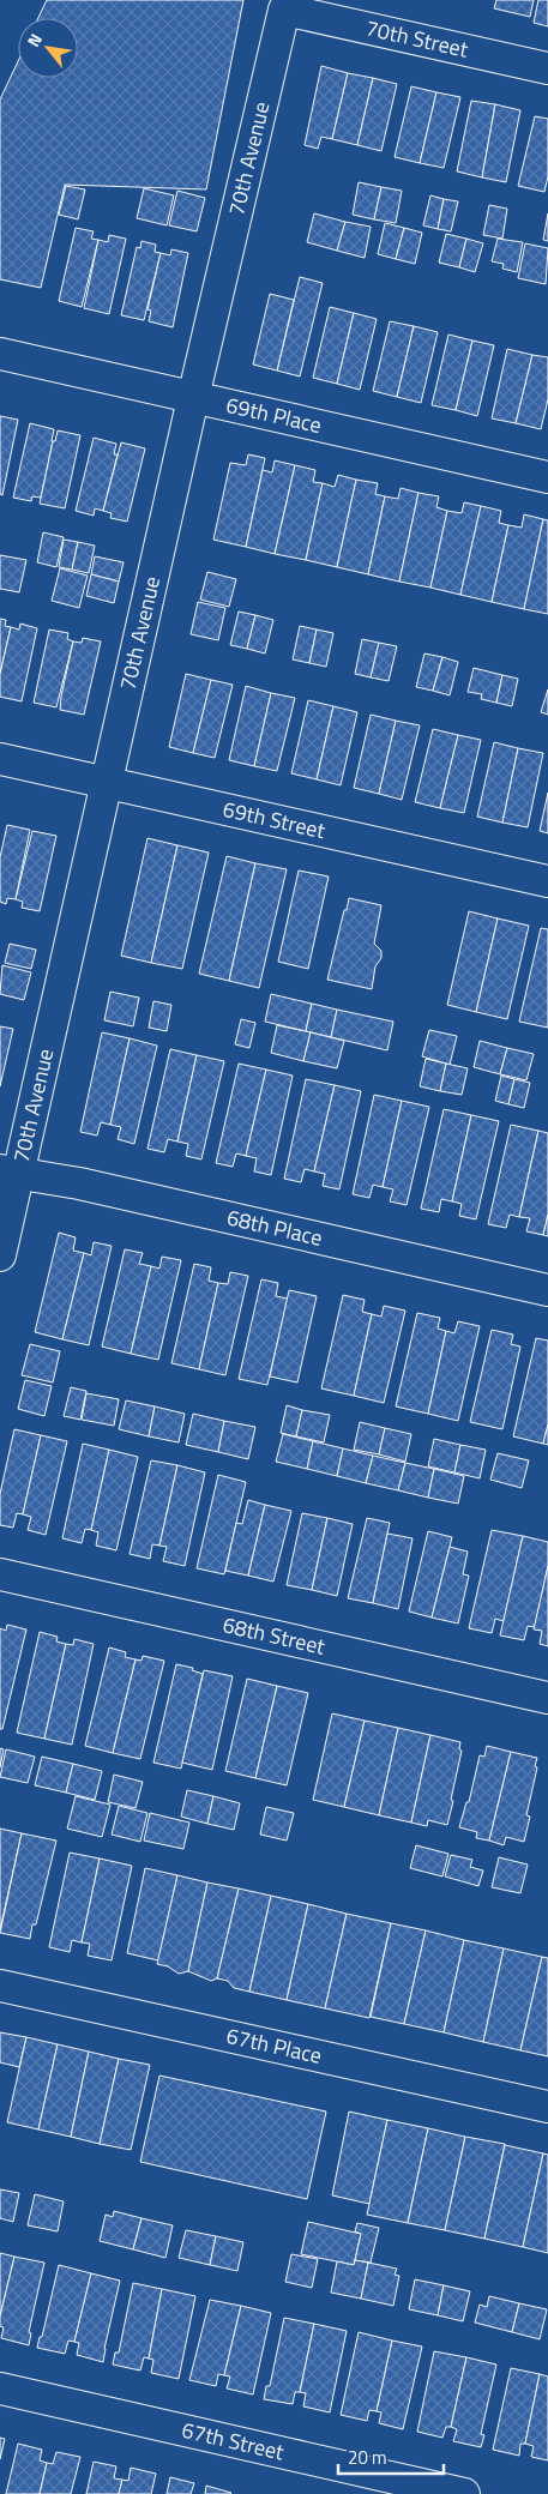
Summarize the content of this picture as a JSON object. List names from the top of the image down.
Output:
{
  "streets": {
    "street": [
      "70th Street",
      "70th Avenue",
      "69th Place",
      "69th Street",
      "68th Place",
      "68th Street",
      "67th Place",
      "67th Street"
    ]
  },
  "crossings": [
    ["70th Street", "70th Avenue"],
    ["70th Avenue", "69th Place"],
    ["70th Avenue", "69th Street"],
    ["70th Avenue", "68th Place"]
  ],
  "scale_bar": "20 m",
  "north": "top left"
}
